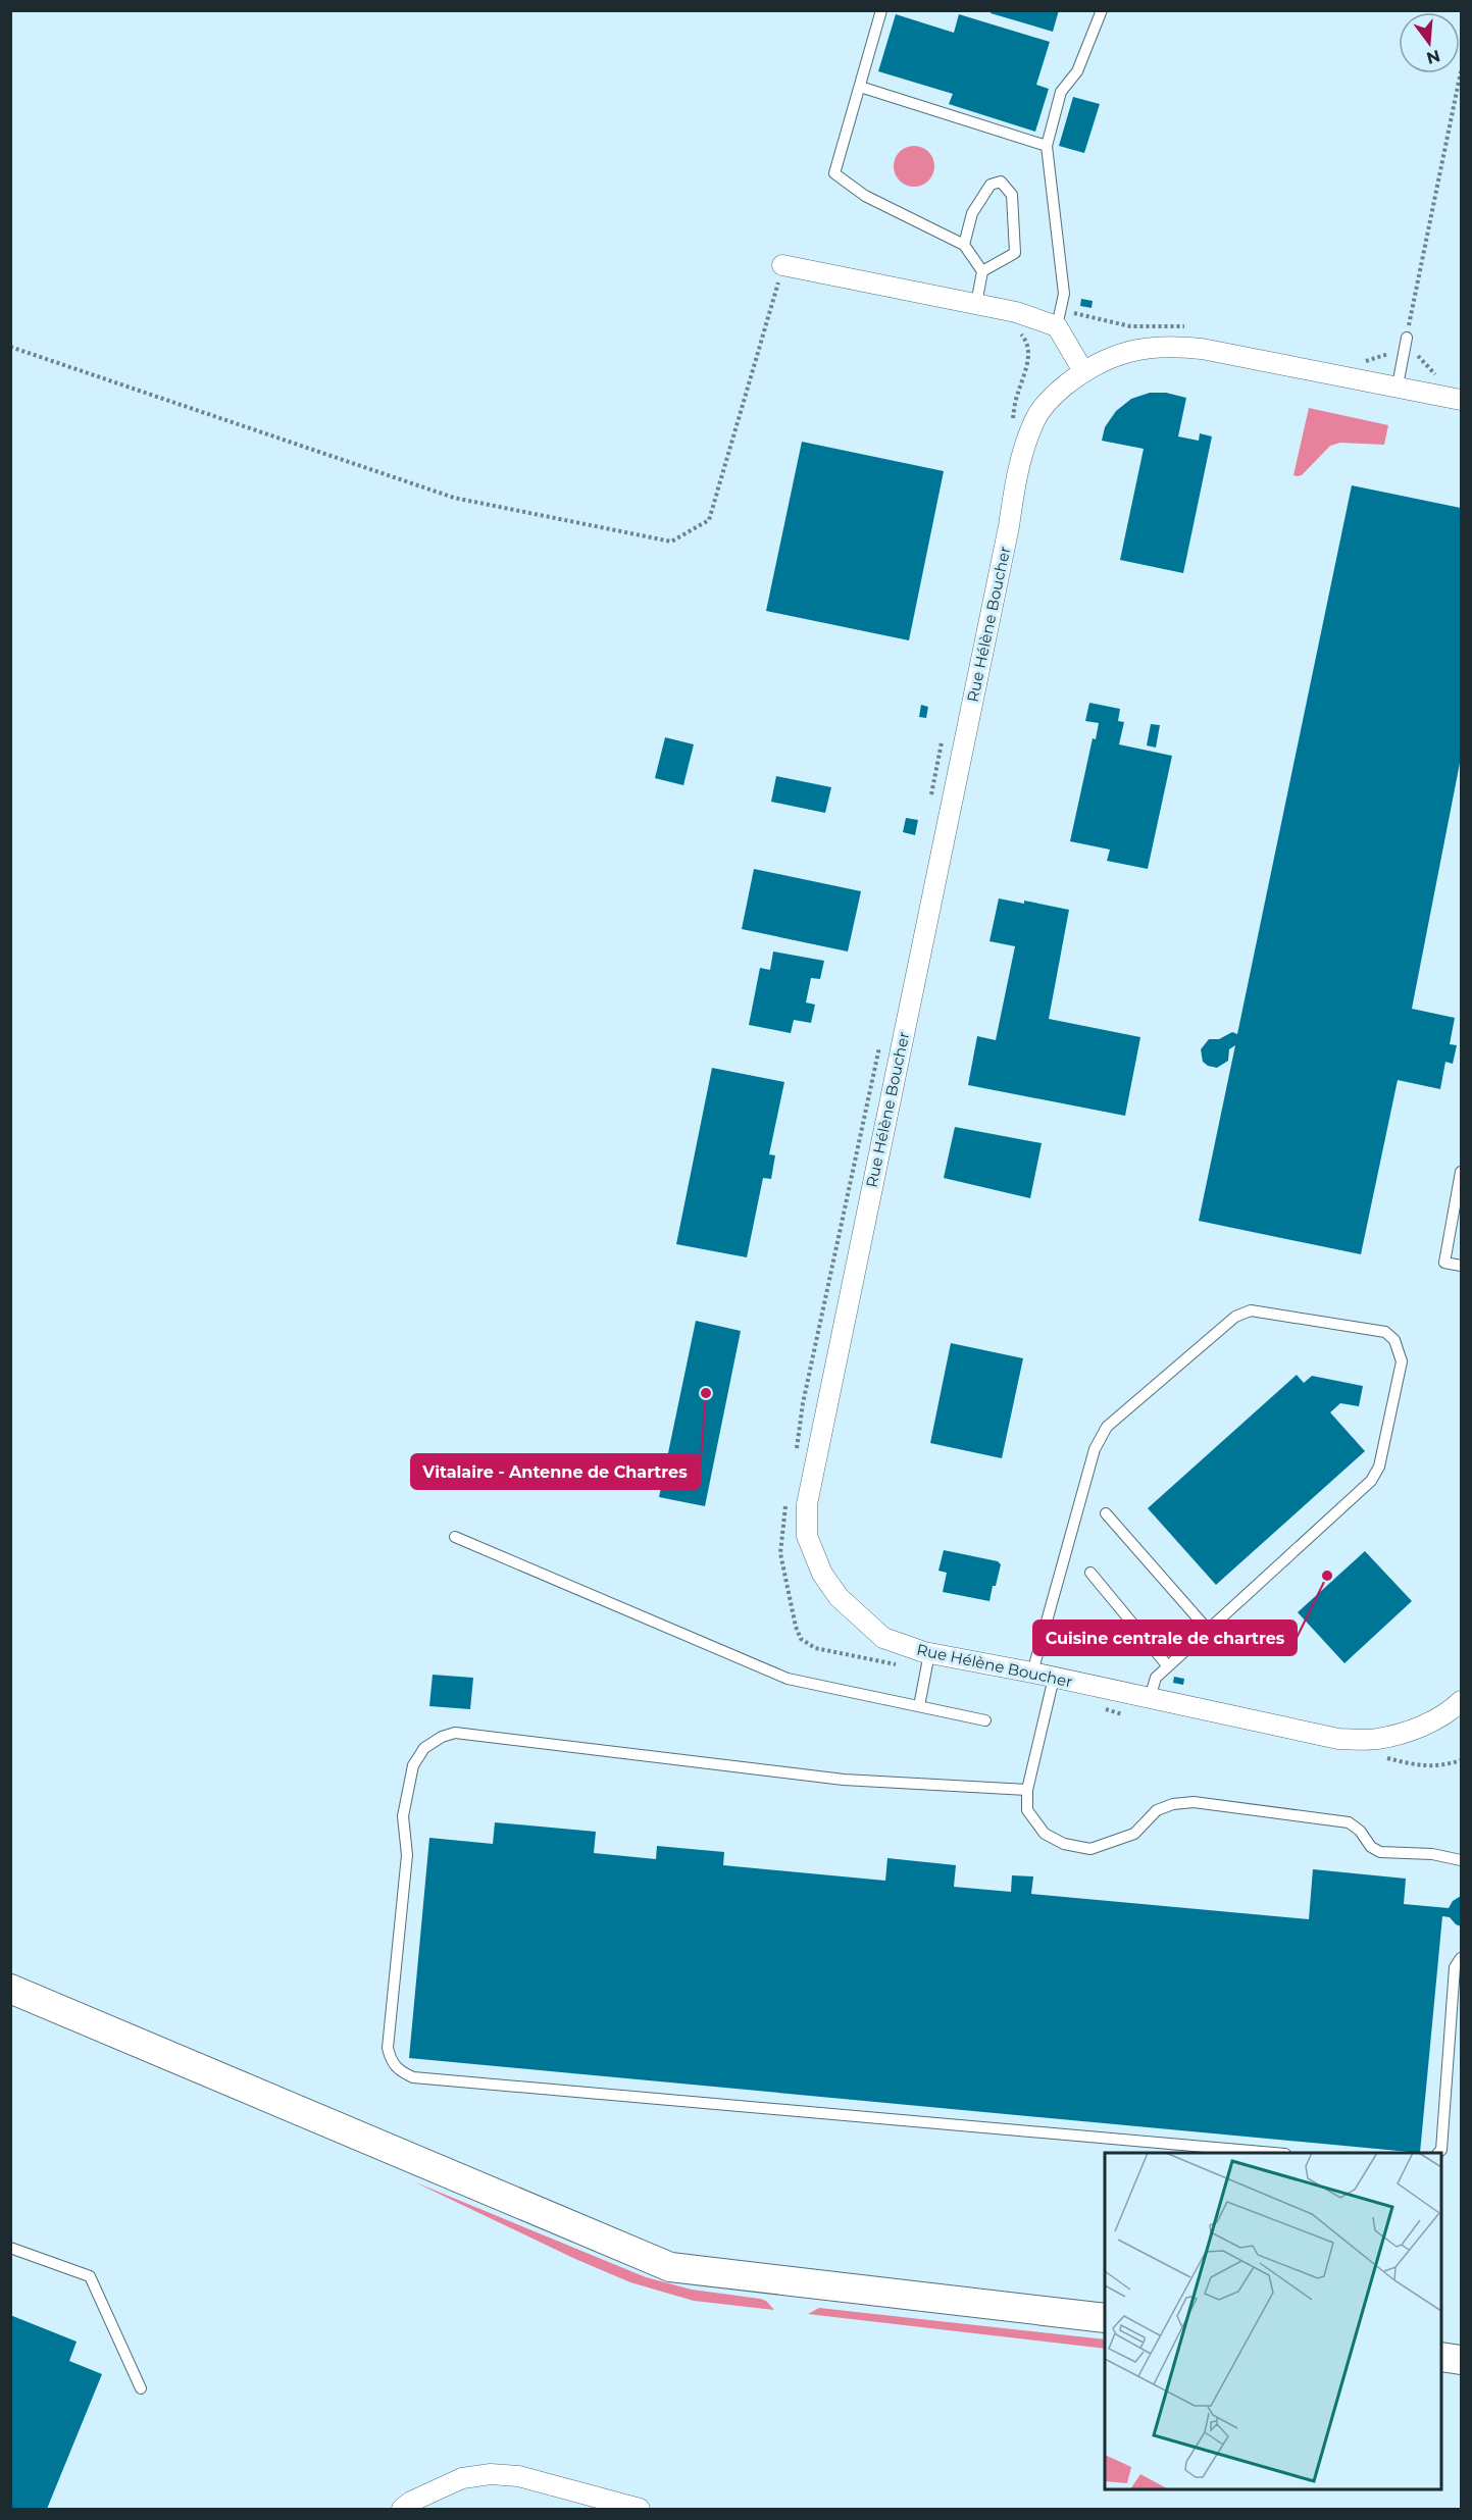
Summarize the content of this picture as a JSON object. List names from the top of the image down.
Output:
{
  "streets": {
    "street": ["Rue Hélène Boucher"]
  },
  "places": ["Vitalaire - Antenne de Chartres", "Cuisine centrale de chartres"],
  "north": "bottom"
}
